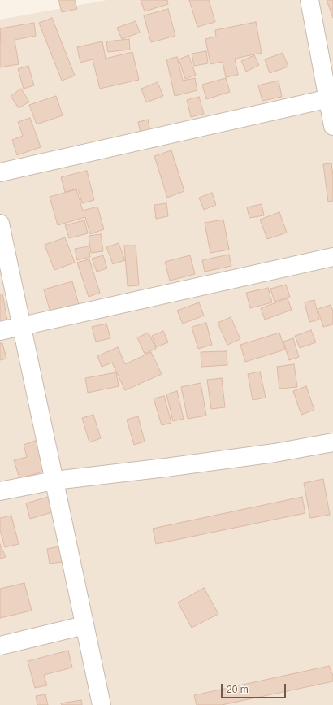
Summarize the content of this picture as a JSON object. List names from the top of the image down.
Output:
{
  "scale_bar": "20 m"
}
